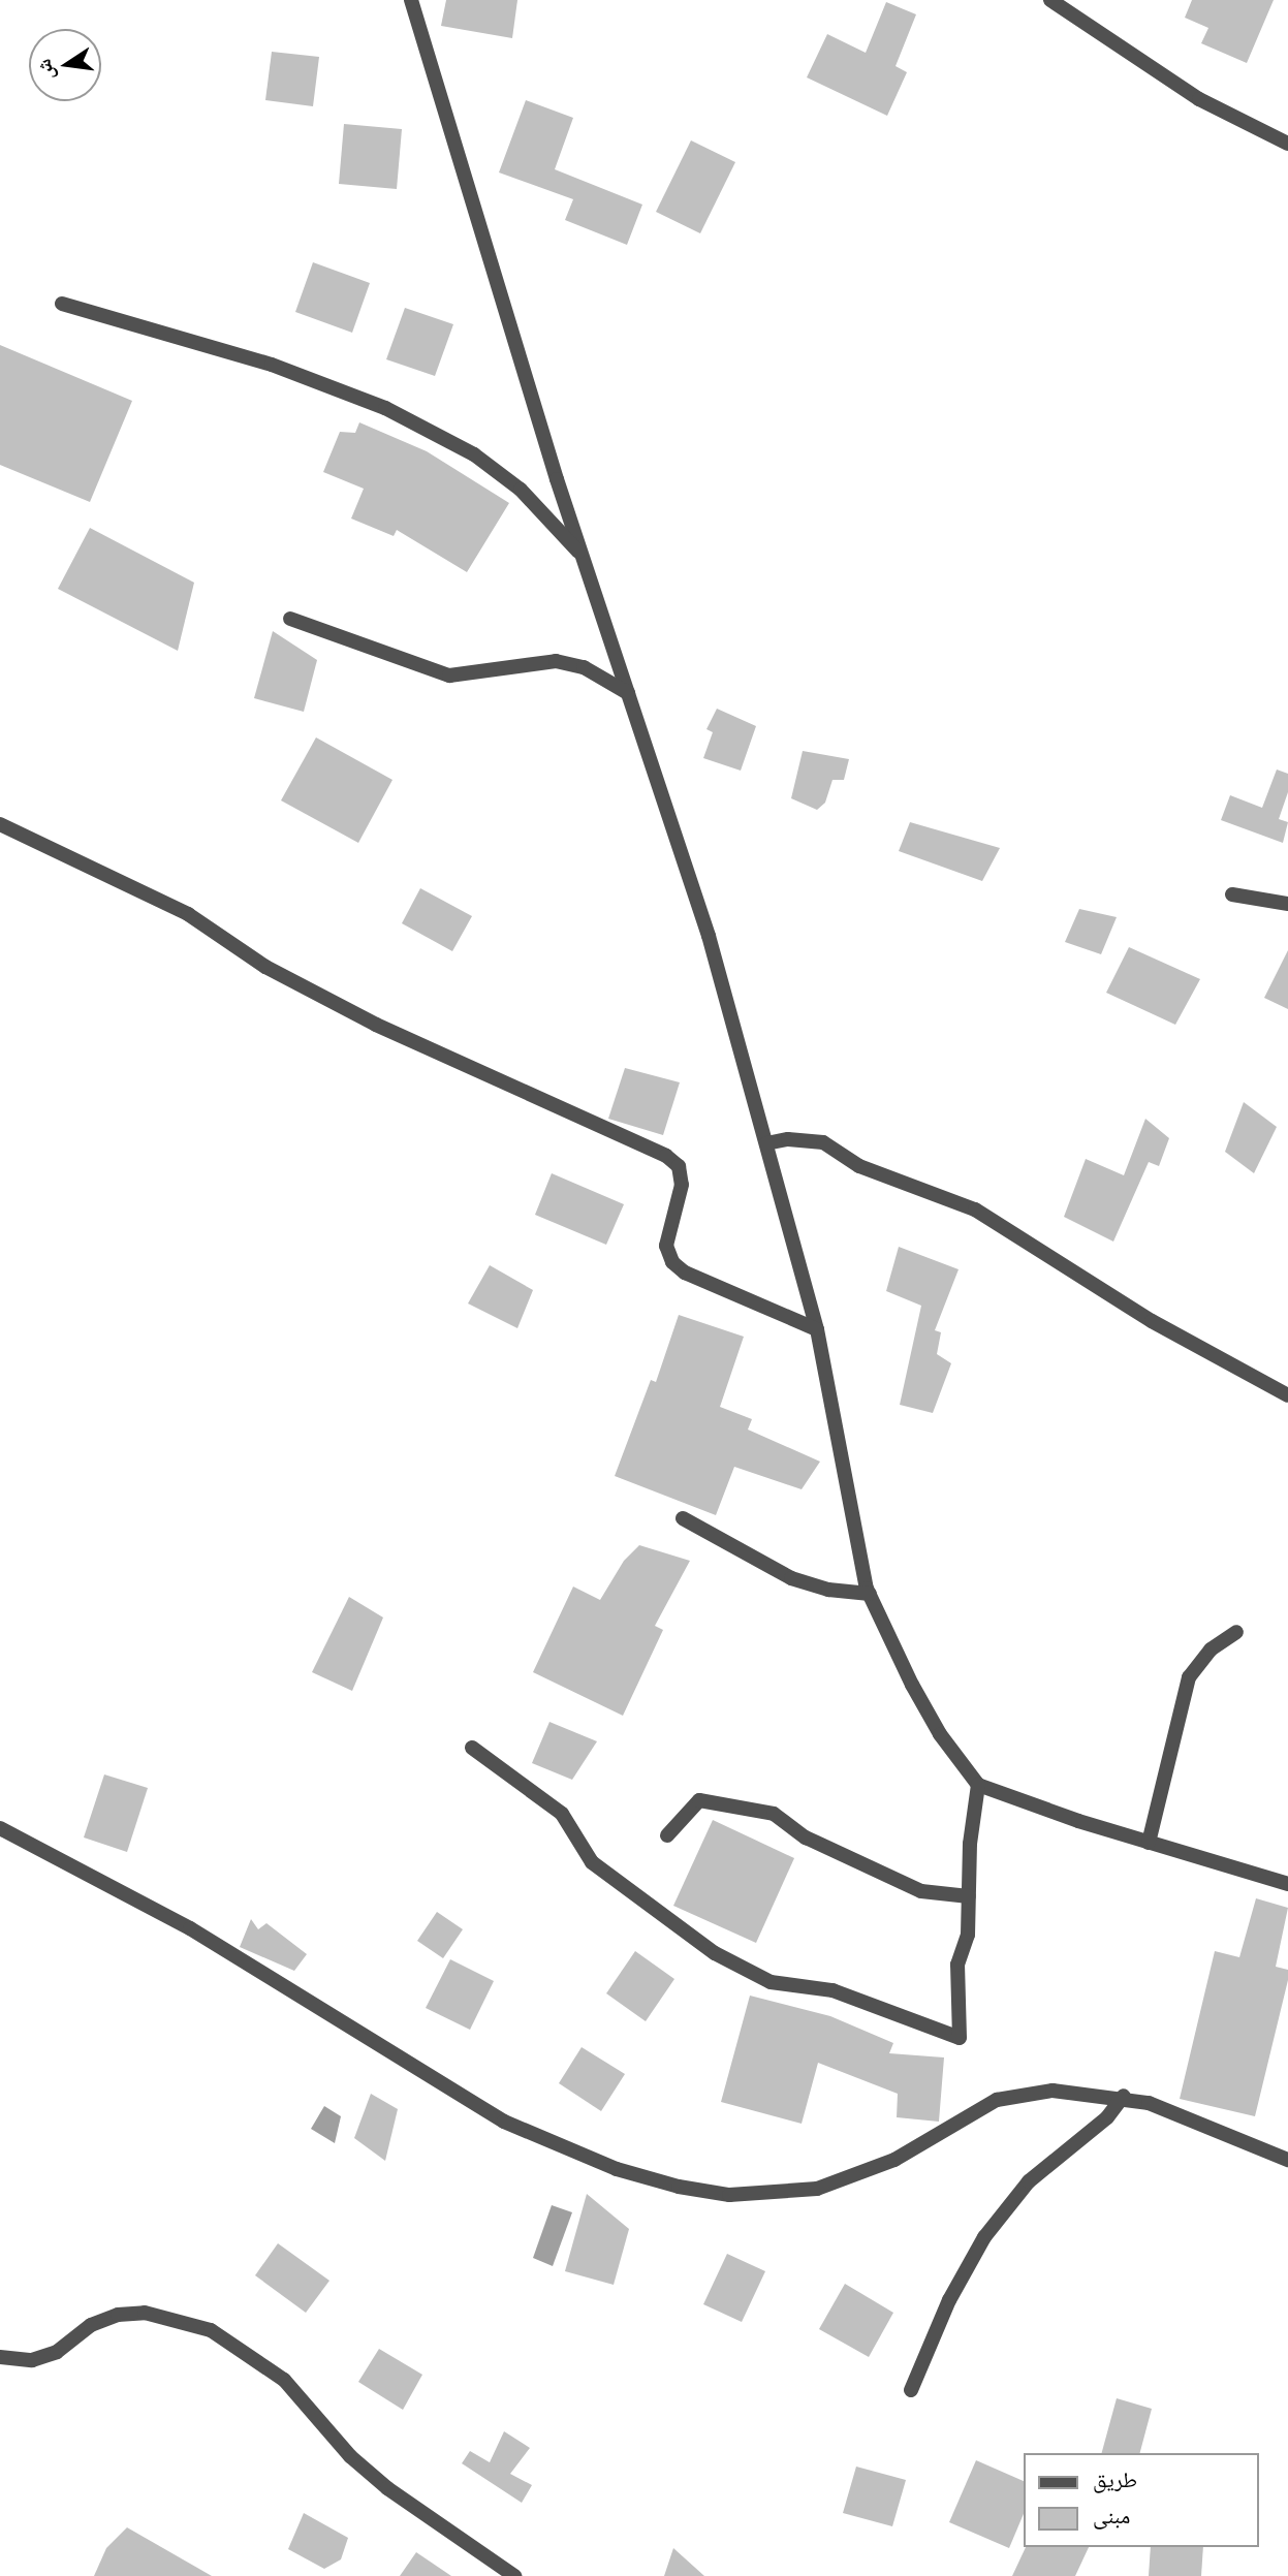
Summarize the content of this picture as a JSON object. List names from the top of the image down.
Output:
{
  "legend": ["طريق", "مبنى"],
  "north": "left"
}
